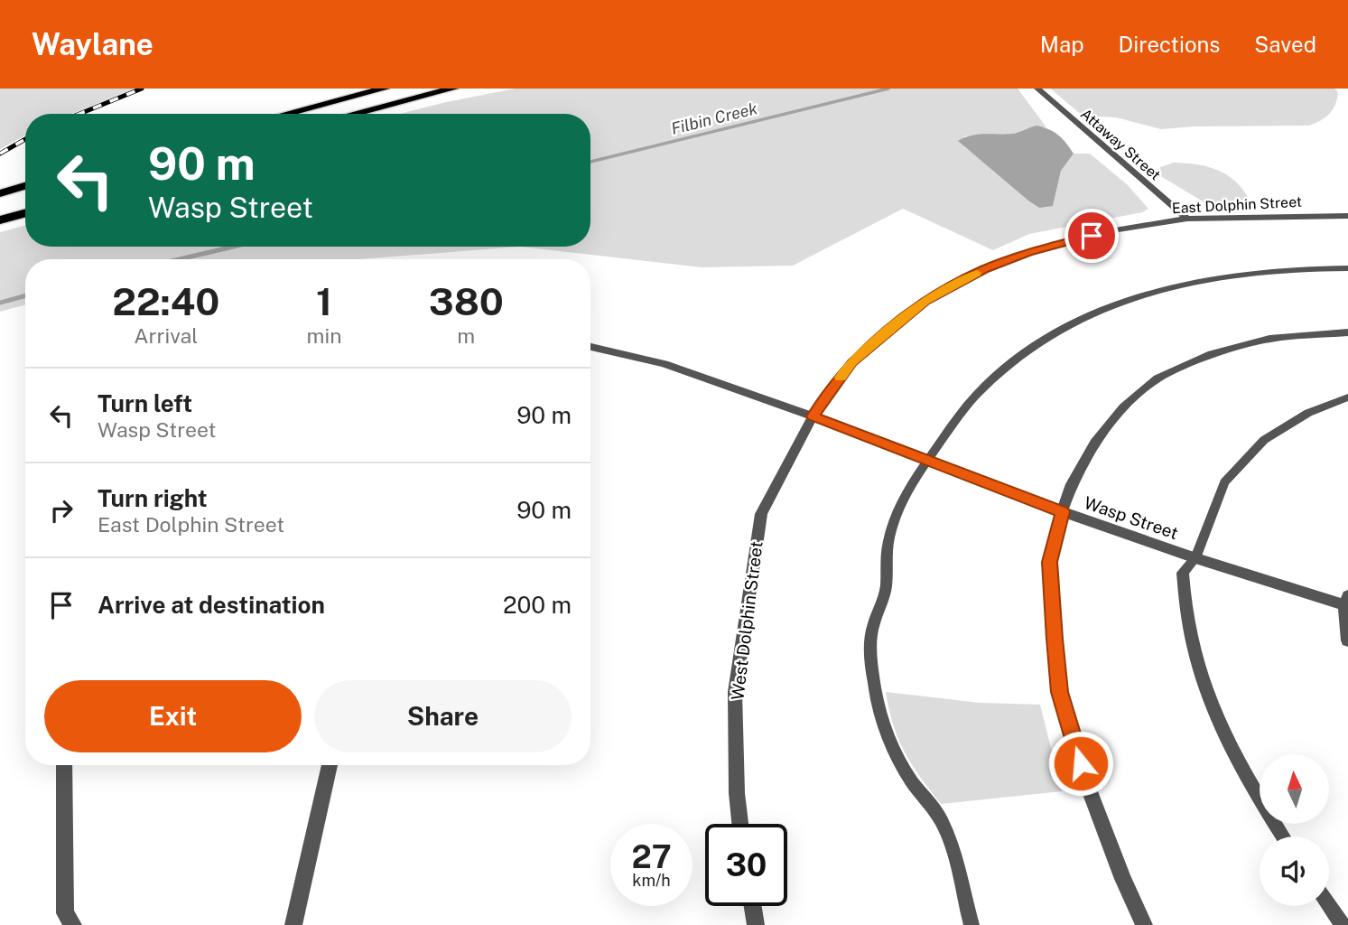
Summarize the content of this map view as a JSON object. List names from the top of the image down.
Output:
{
  "streets": {
    "street": [
      "Attaway Street",
      "East Dolphin Street",
      "Wasp Street",
      "West Dolphin Street"
    ]
  },
  "crossings": [
    ["Attaway Street", "East Dolphin Street"],
    ["East Dolphin Street", "Wasp Street"],
    ["East Dolphin Street", "West Dolphin Street"],
    ["Wasp Street", "West Dolphin Street"]
  ],
  "water": ["Filbin Creek"],
  "north": "top",
  "page": {
    "header": "Waylane",
    "nav": ["Map", "Directions", "Saved"],
    "turn": ["90 m", "Wasp Street"],
    "eta": [
      "22:40",
      "Arrival",
      "1",
      "min",
      "380",
      "m"
    ],
    "list": [
      {
        "name": "Turn left",
        "note": "Wasp Street",
        "value": "90 m"
      },
      {
        "name": "Turn right",
        "note": "East Dolphin Street",
        "value": "90 m"
      },
      {
        "name": "Arrive at destination",
        "value": "200 m"
      }
    ],
    "buttons": ["Exit", "Share"],
    "speed": "27 km/h",
    "limit": "30"
  }
}
